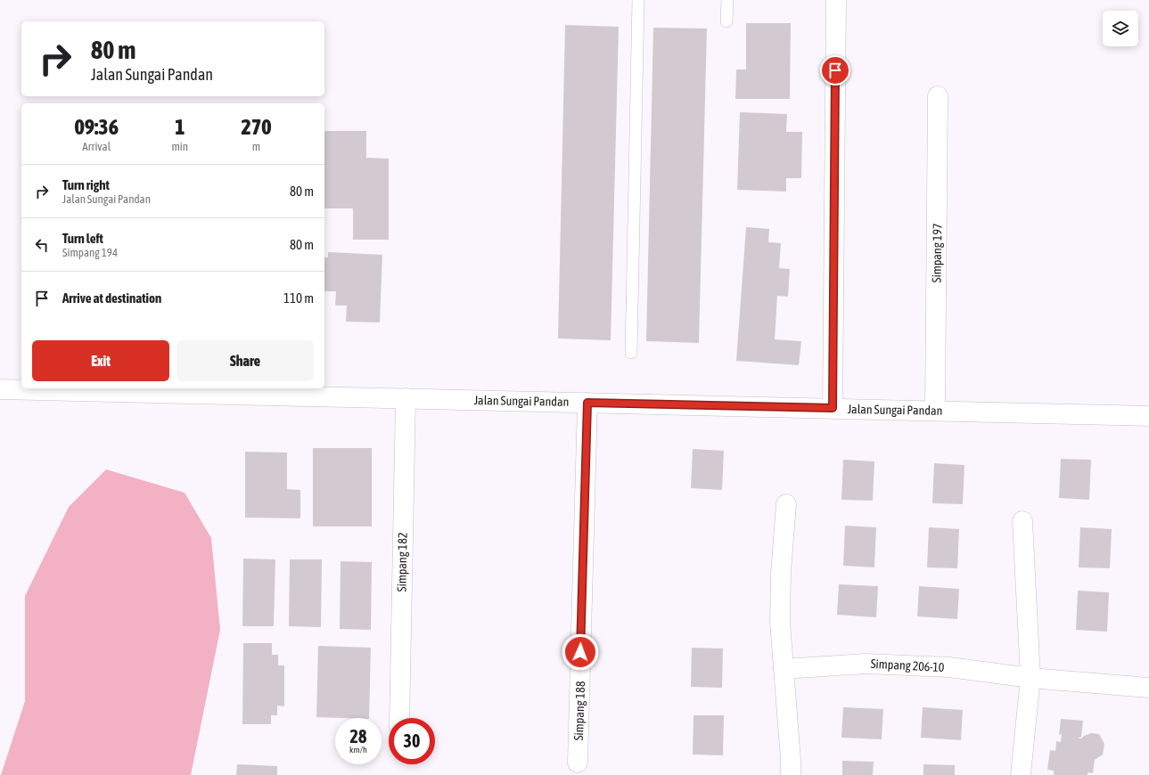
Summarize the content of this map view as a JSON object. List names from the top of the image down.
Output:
{
  "streets": {
    "street": [
      "Simpang 197",
      "Jalan Sungai Pandan",
      "Simpang 182",
      "Simpang 206-10",
      "Simpang 188"
    ]
  },
  "crossings": [
    ["Simpang 197", "Jalan Sungai Pandan"],
    ["Jalan Sungai Pandan", "Simpang 182"],
    ["Jalan Sungai Pandan", "Simpang 188"]
  ],
  "page": {
    "turn": ["80 m", "Jalan Sungai Pandan"],
    "eta": [
      "09:36",
      "Arrival",
      "1",
      "min",
      "270",
      "m"
    ],
    "list": [
      {
        "name": "Turn right",
        "note": "Jalan Sungai Pandan",
        "value": "80 m"
      },
      {
        "name": "Turn left",
        "note": "Simpang 194",
        "value": "80 m"
      },
      {
        "name": "Arrive at destination",
        "value": "110 m"
      }
    ],
    "buttons": ["Exit", "Share"],
    "speed": "28 km/h",
    "limit": "30"
  }
}
